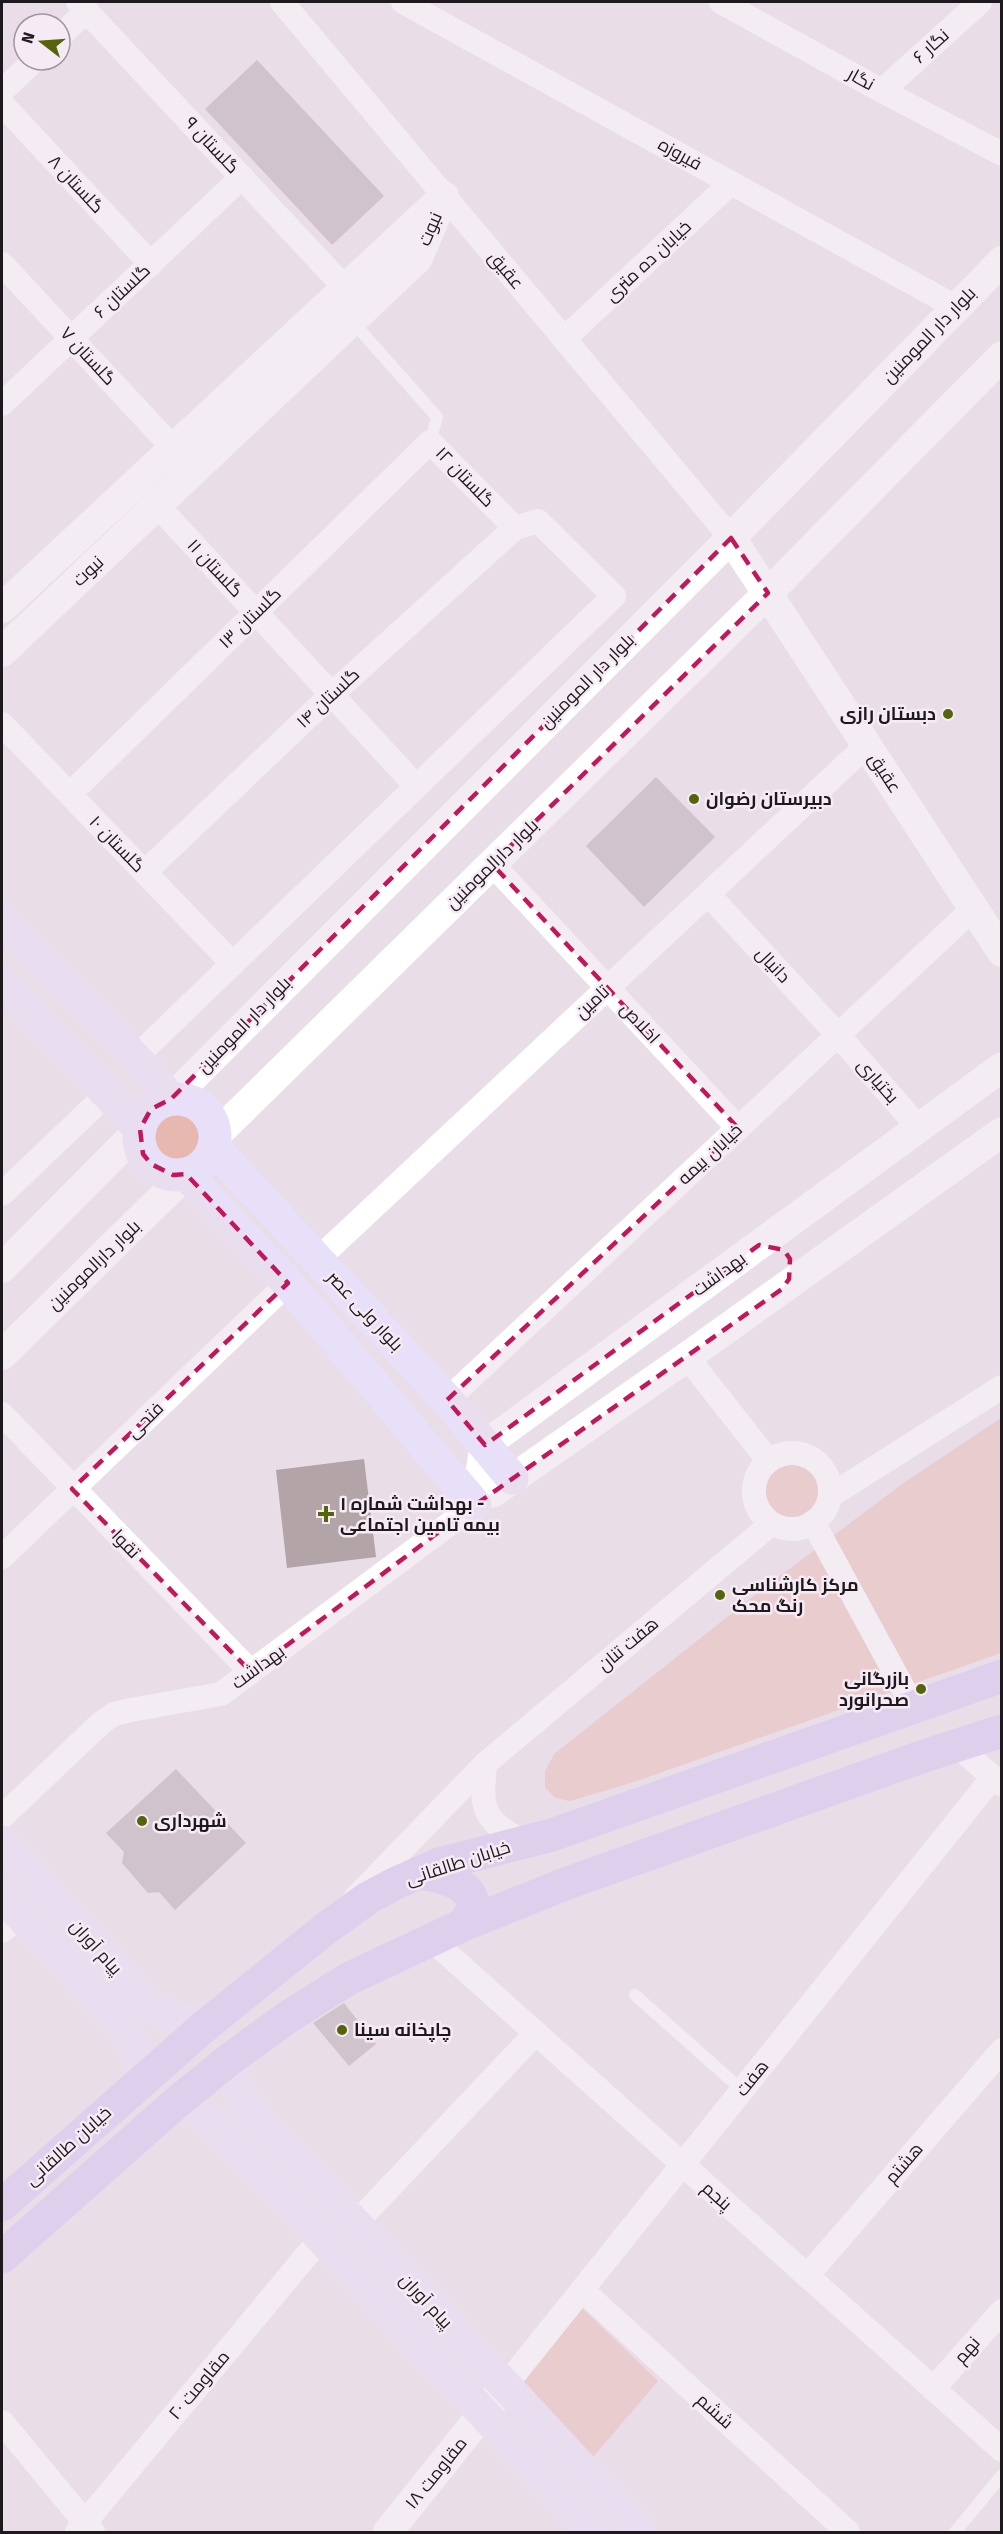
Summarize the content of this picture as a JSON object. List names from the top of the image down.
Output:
{
  "streets": {
    "main road": ["بلوار ولی عصر", "خیابان طالقانی", "پیام آوران"],
    "street": [
      "نگار ۶",
      "نگار",
      "گلستان ۹",
      "فیروزه",
      "گلستان ۸",
      "نبوت",
      "خیابان ده متری",
      "عقیق",
      "گلستان ۶",
      "بلوار دار المومنین",
      "گلستان ۷",
      "گلستان ۱۲",
      "گلستان ۱۱",
      "گلستان ۱۳",
      "گلستان ۱۴",
      "گلستان ۱۰",
      "بلوار دارالمومنین",
      "دانیال",
      "تامین",
      "اخلاص",
      "بختیاری",
      "خیابان بیمه",
      "بهداشت",
      "فتحی",
      "تقوا",
      "هفت تنان",
      "هفت",
      "هشتم",
      "پنجم",
      "نهم",
      "مقاومت ۲۰",
      "ششم",
      "مقاومت ۱۸"
    ]
  },
  "crossings": [
    ["نگار ۶", "نگار"],
    ["گلستان ۹", "نبوت"],
    ["گلستان ۹", "گلستان ۶"],
    ["فیروزه", "خیابان ده متری"],
    ["فیروزه", "بلوار دار المومنین"],
    ["گلستان ۸", "گلستان ۶"],
    ["نبوت", "عقیق"],
    ["نبوت", "گلستان ۷"],
    ["نبوت", "گلستان ۱۲"],
    ["نبوت", "گلستان ۱۱"],
    ["خیابان ده متری", "عقیق"],
    ["عقیق", "بلوار دار المومنین"],
    ["عقیق", "بلوار دارالمومنین"],
    ["عقیق", "تامین"],
    ["عقیق", "خیابان بیمه"],
    ["گلستان ۶", "گلستان ۷"],
    ["بلوار دار المومنین", "بلوار دارالمومنین"],
    ["بلوار دار المومنین", "بلوار ولی عصر"],
    ["گلستان ۱۲", "گلستان ۱۳"],
    ["گلستان ۱۲", "گلستان ۱۴"],
    ["گلستان ۱۱", "گلستان ۱۳"],
    ["گلستان ۱۱", "گلستان ۱۴"],
    ["گلستان ۱۳", "گلستان ۱۰"],
    ["گلستان ۱۴", "گلستان ۱۰"],
    ["بلوار دارالمومنین", "اخلاص"],
    ["بلوار دارالمومنین", "بلوار ولی عصر"],
    ["دانیال", "تامین"],
    ["دانیال", "بختیاری"],
    ["دانیال", "خیابان بیمه"],
    ["تامین", "اخلاص"],
    ["تامین", "بلوار ولی عصر"],
    ["اخلاص", "خیابان بیمه"],
    ["بختیاری", "خیابان بیمه"],
    ["بختیاری", "بهداشت"],
    ["خیابان بیمه", "بلوار ولی عصر"],
    ["بهداشت", "بلوار ولی عصر"],
    ["بهداشت", "تقوا"],
    ["فتحی", "تقوا"],
    ["هفت تنان", "خیابان طالقانی"],
    ["خیابان طالقانی", "پیام آوران"],
    ["پیام آوران", "هفت"],
    ["پیام آوران", "مقاومت ۲۰"],
    ["پیام آوران", "مقاومت ۱۸"],
    ["هفت", "پنجم"],
    ["هفت", "ششم"],
    ["هفت", "مقاومت ۱۸"],
    ["هشتم", "پنجم"],
    ["پنجم", "نهم"]
  ],
  "places": {
    "other": [
      "دبستان رازی",
      "دبیرستان رضوان",
      "مرکز کارشناسی رنگ محک",
      "بازرگانی صحرانورد",
      "شهرداری",
      "چاپخانه سینا"
    ],
    "health": ["بهداشت شماره ۱ - بیمه تامین اجتماعی"]
  },
  "north": "left"
}
